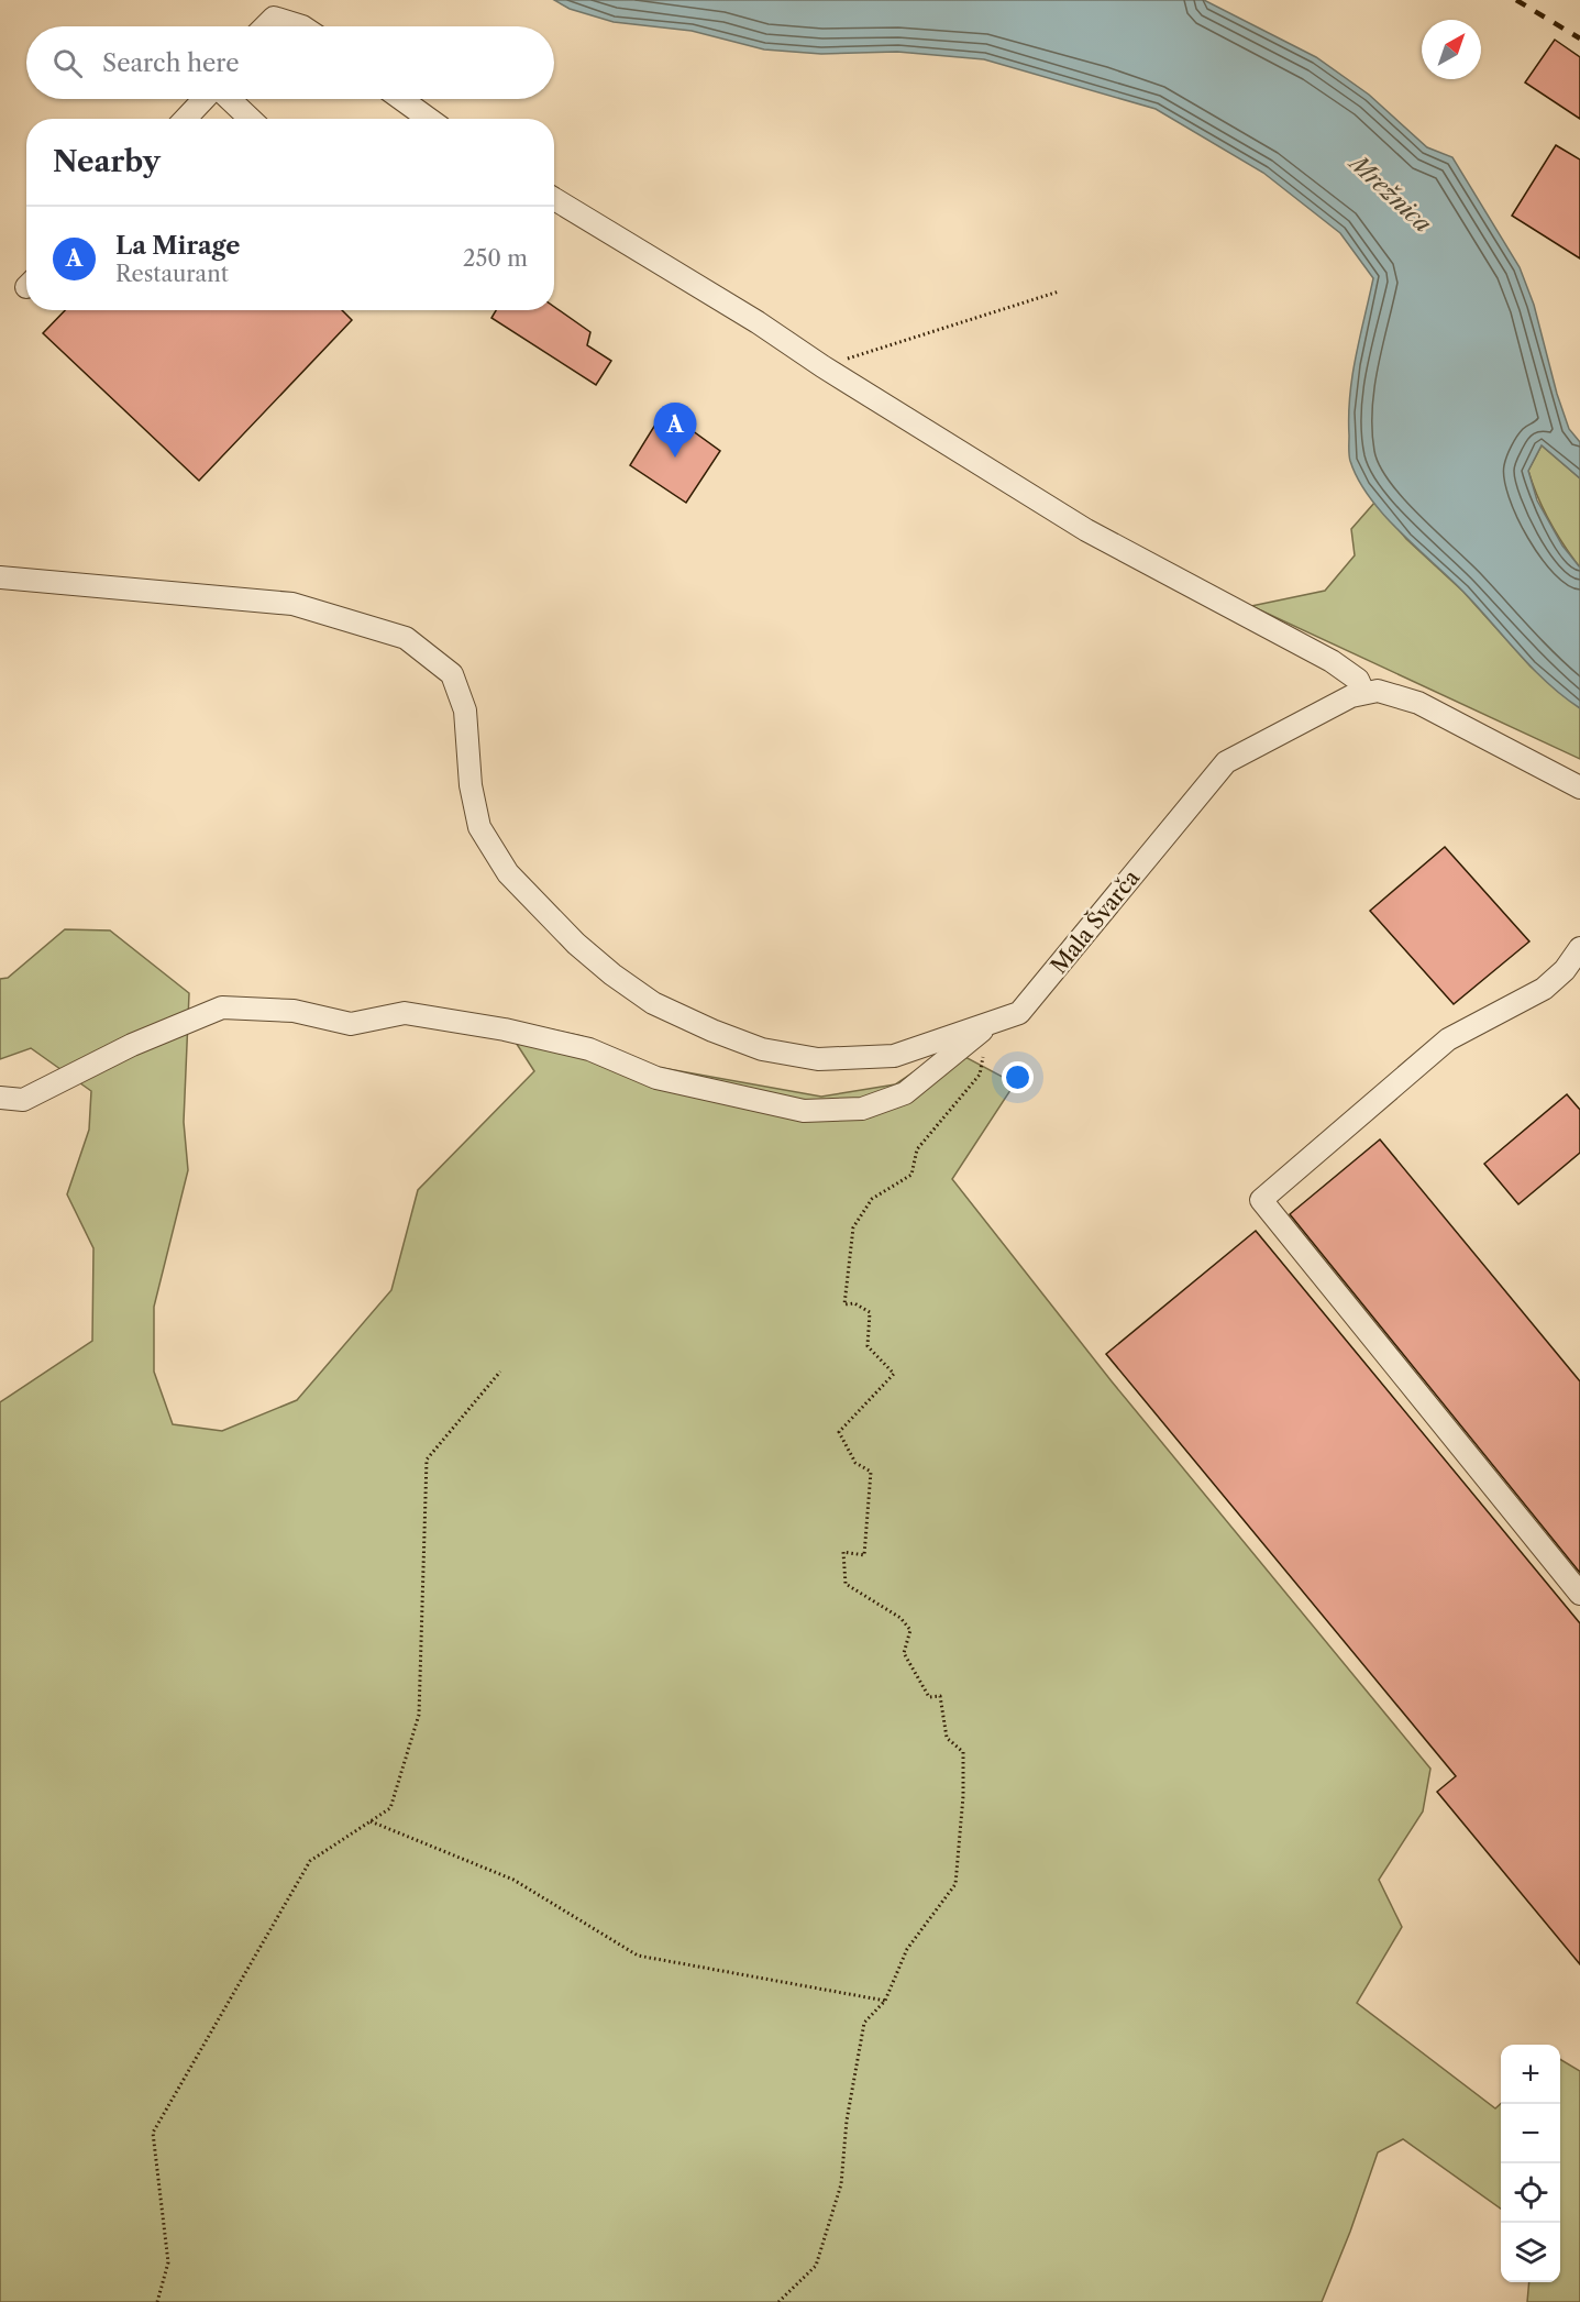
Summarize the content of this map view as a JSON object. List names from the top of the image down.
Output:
{
  "streets": {
    "street": ["Mala Švarča"]
  },
  "water": ["Mrežnica"],
  "north": "top right",
  "page": {
    "search": "Search here",
    "heading": "Nearby",
    "list": [
      {
        "mark": "A",
        "name": "La Mirage",
        "note": "Restaurant",
        "value": "250 m"
      }
    ],
    "pins": "A",
    "map_buttons": ["+", "−"]
  }
}
